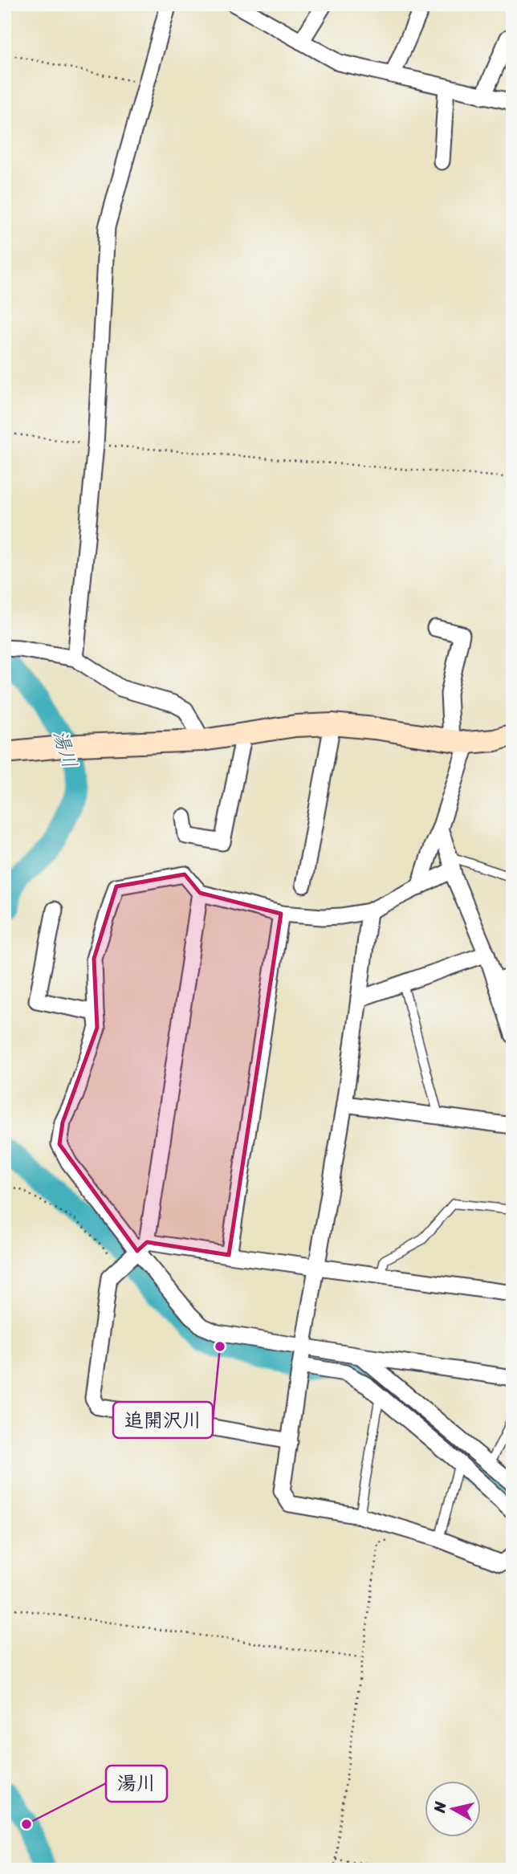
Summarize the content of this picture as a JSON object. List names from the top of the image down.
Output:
{
  "water": ["湯川"],
  "places": ["追開沢川", "湯川"],
  "north": "left"
}
